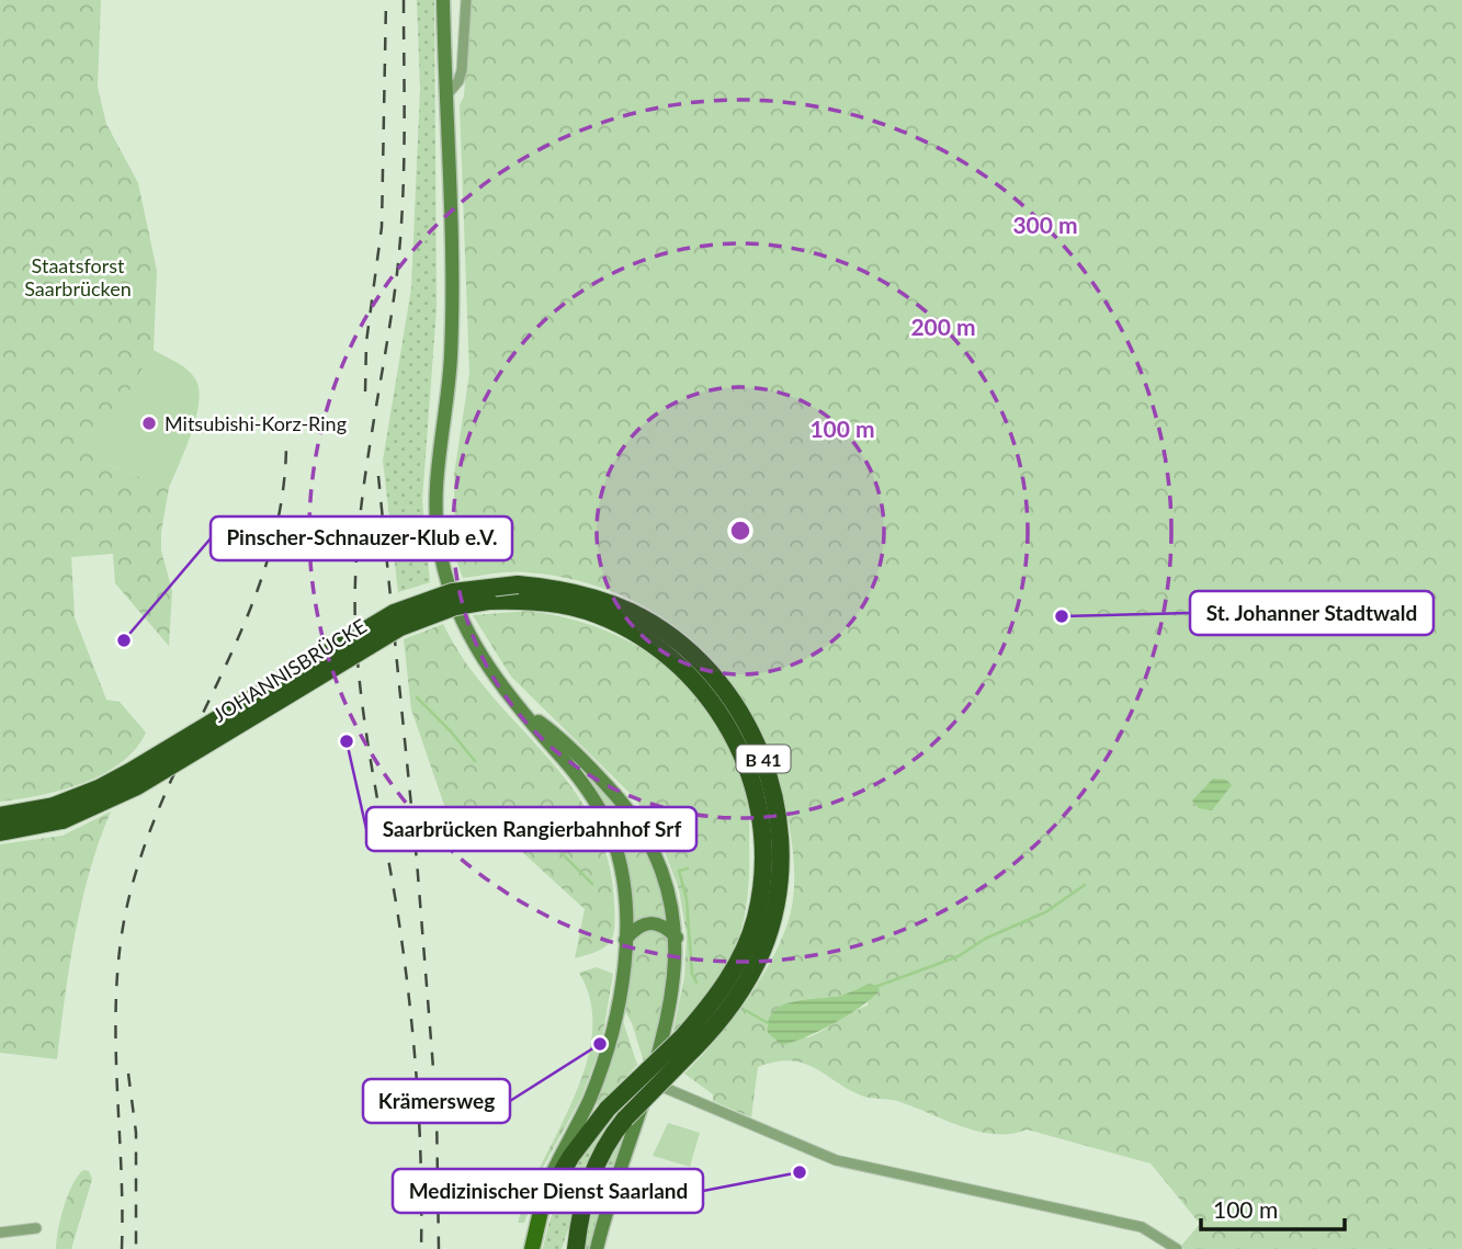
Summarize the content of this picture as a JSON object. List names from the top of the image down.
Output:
{
  "streets": {
    "highway": ["JOHANNISBRÜCKE", "B 41"]
  },
  "crossings": [
    ["JOHANNISBRÜCKE", "B 41"]
  ],
  "parks": ["Staatsforst Saarbrücken"],
  "places": [
    "Mitsubishi-Korz-Ring",
    "St. Johanner Stadtwald",
    "Pinscher-Schnauzer-Klub e.V.",
    "Saarbrücken Rangierbahnhof Srf",
    "Krämersweg",
    "Medizinischer Dienst Saarland"
  ],
  "scale_bar": "100 m",
  "rings": ["300 m", "200 m", "100 m"]
}
